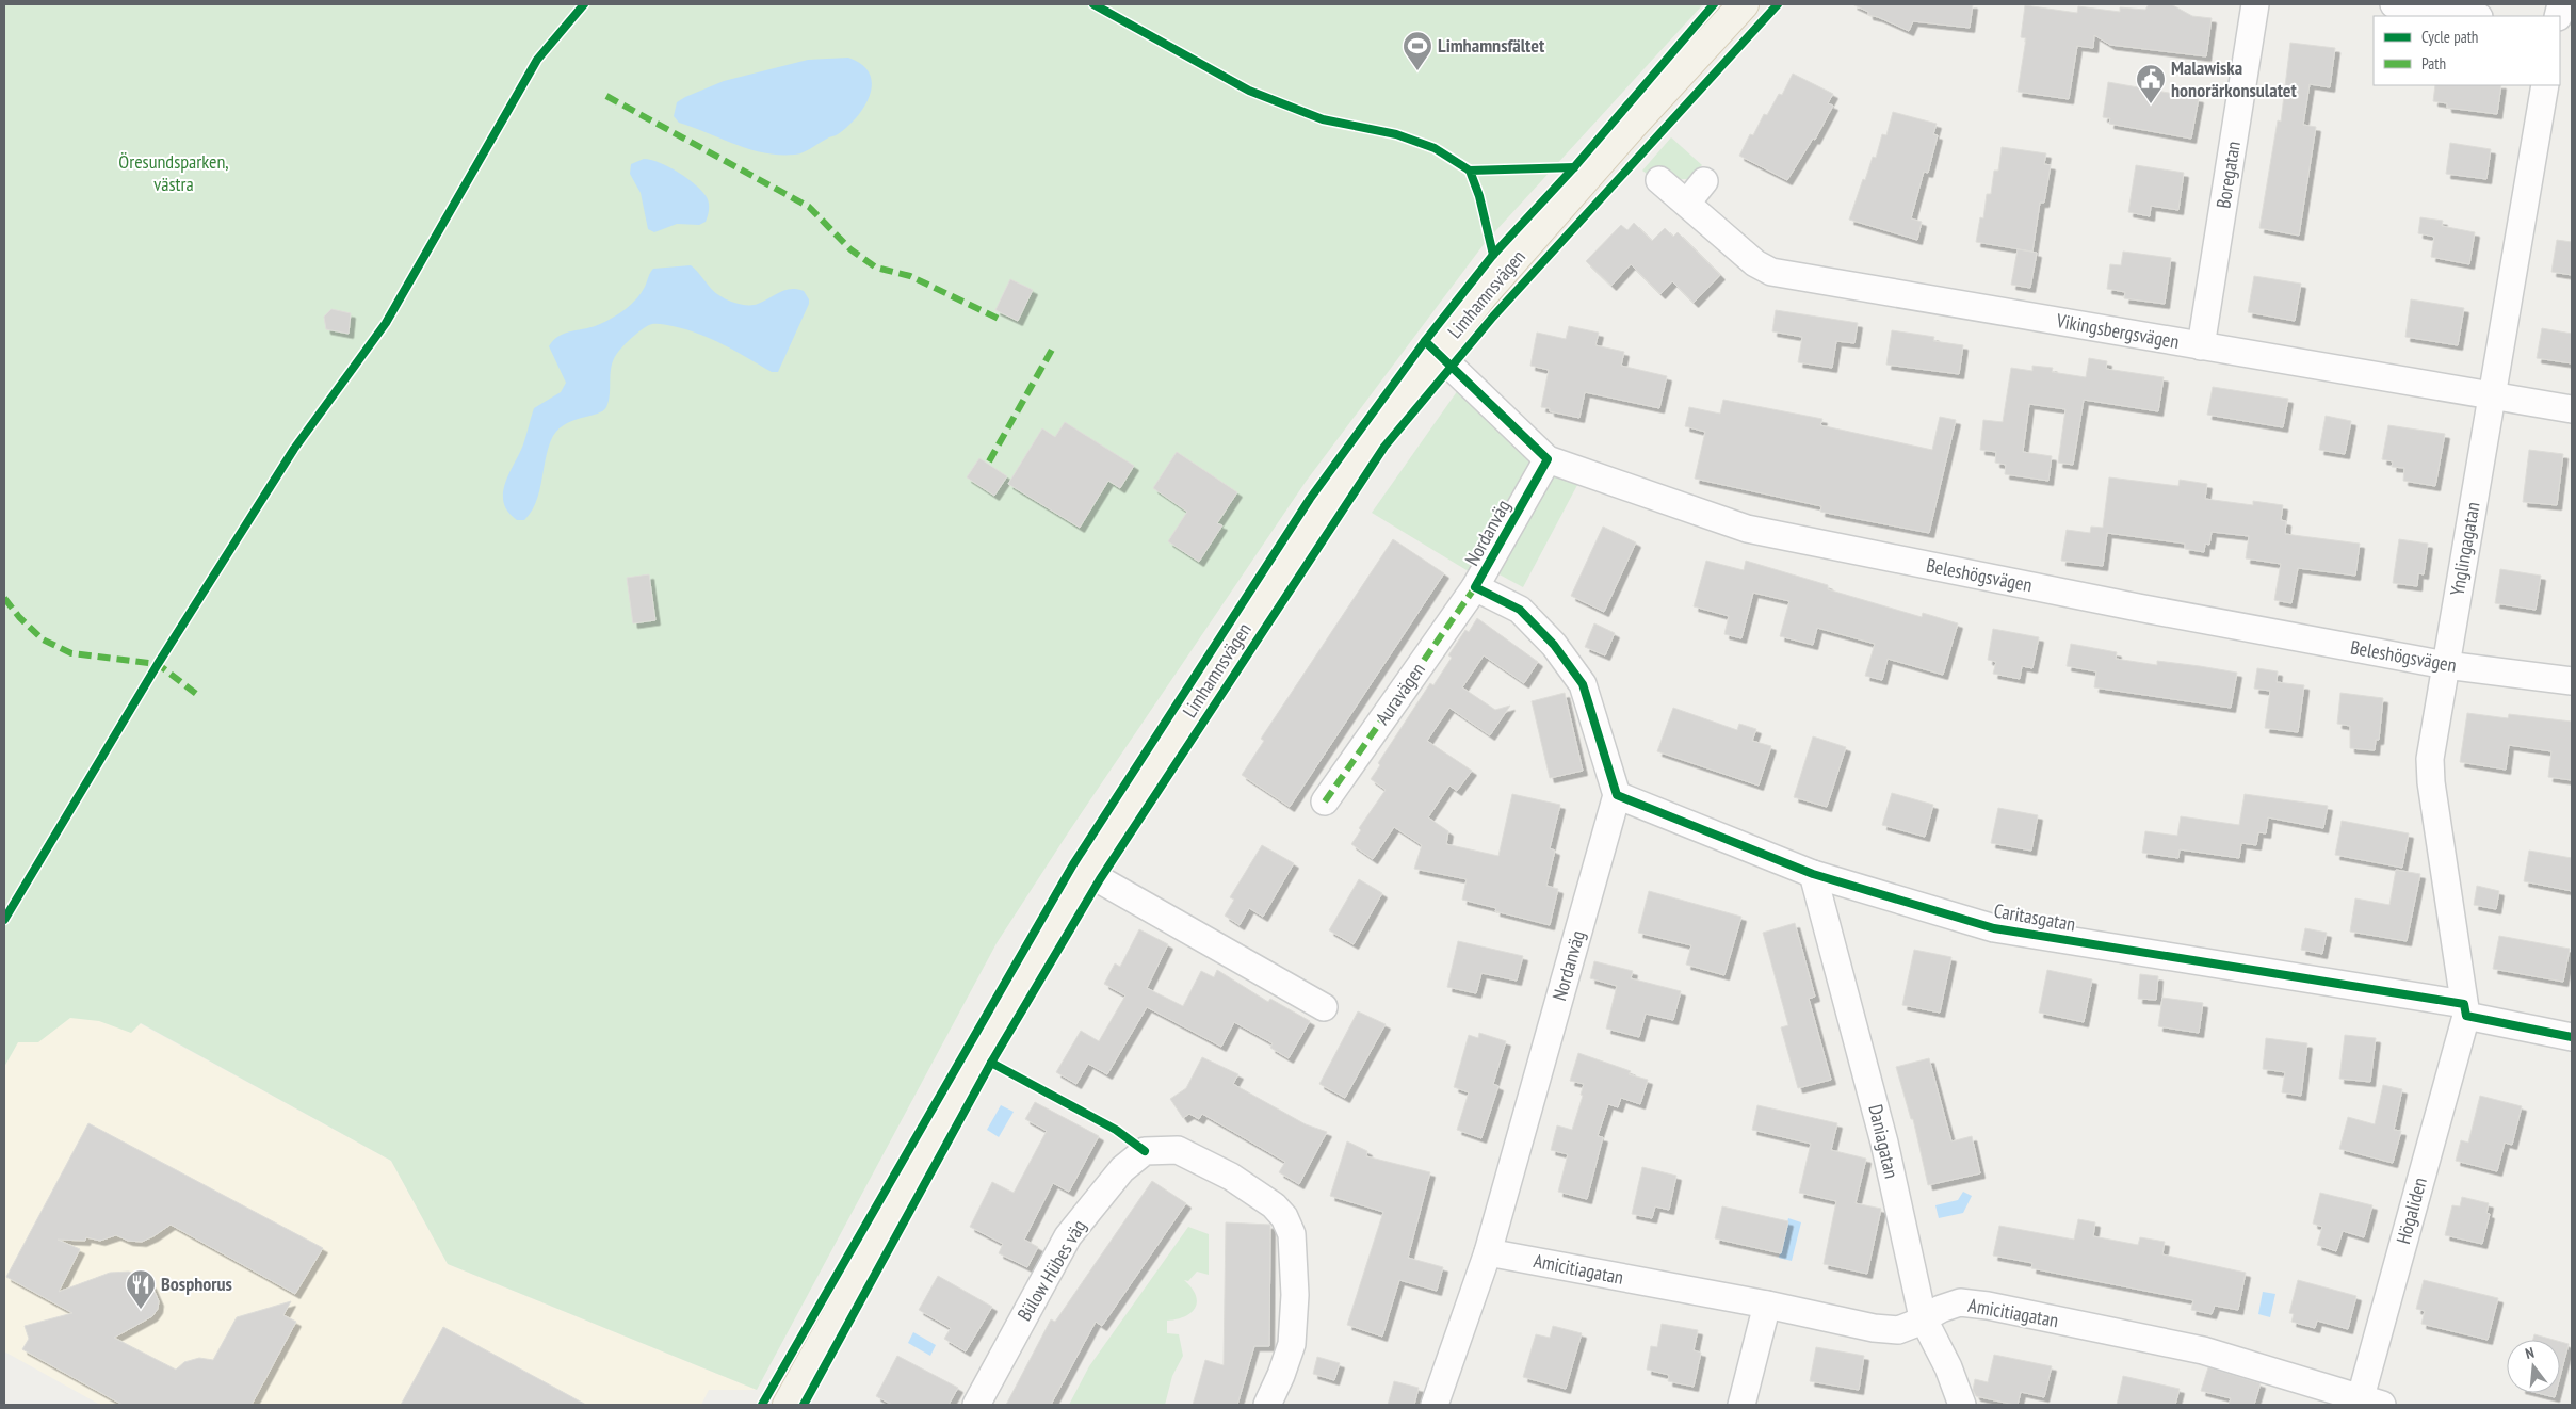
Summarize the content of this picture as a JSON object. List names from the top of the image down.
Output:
{
  "streets": {
    "main road": ["Limhamnsvägen"],
    "street": [
      "Boregatan",
      "Vikingsbergsvägen",
      "Nordanväg",
      "Ynglingagatan",
      "Beleshögsvägen",
      "Auravägen",
      "Caritasgatan",
      "Daniagatan",
      "Högaliden",
      "Amicitiagatan",
      "Bülow Hübes väg"
    ]
  },
  "crossings": [
    ["Boregatan", "Vikingsbergsvägen"],
    ["Limhamnsvägen", "Beleshögsvägen"],
    ["Vikingsbergsvägen", "Ynglingagatan"],
    ["Nordanväg", "Beleshögsvägen"],
    ["Nordanväg", "Auravägen"],
    ["Nordanväg", "Caritasgatan"],
    ["Nordanväg", "Amicitiagatan"],
    ["Ynglingagatan", "Beleshögsvägen"],
    ["Ynglingagatan", "Caritasgatan"],
    ["Ynglingagatan", "Högaliden"],
    ["Caritasgatan", "Daniagatan"],
    ["Caritasgatan", "Högaliden"],
    ["Daniagatan", "Amicitiagatan"],
    ["Högaliden", "Amicitiagatan"]
  ],
  "parks": ["Öresundsparken, västra"],
  "places": {
    "sports": ["Limhamnsfältet"],
    "public building": ["Malawiska honorärkonsulatet"],
    "restaurant": ["Bosphorus"]
  },
  "legend": ["Cycle path", "Path"],
  "north": "top"
}
